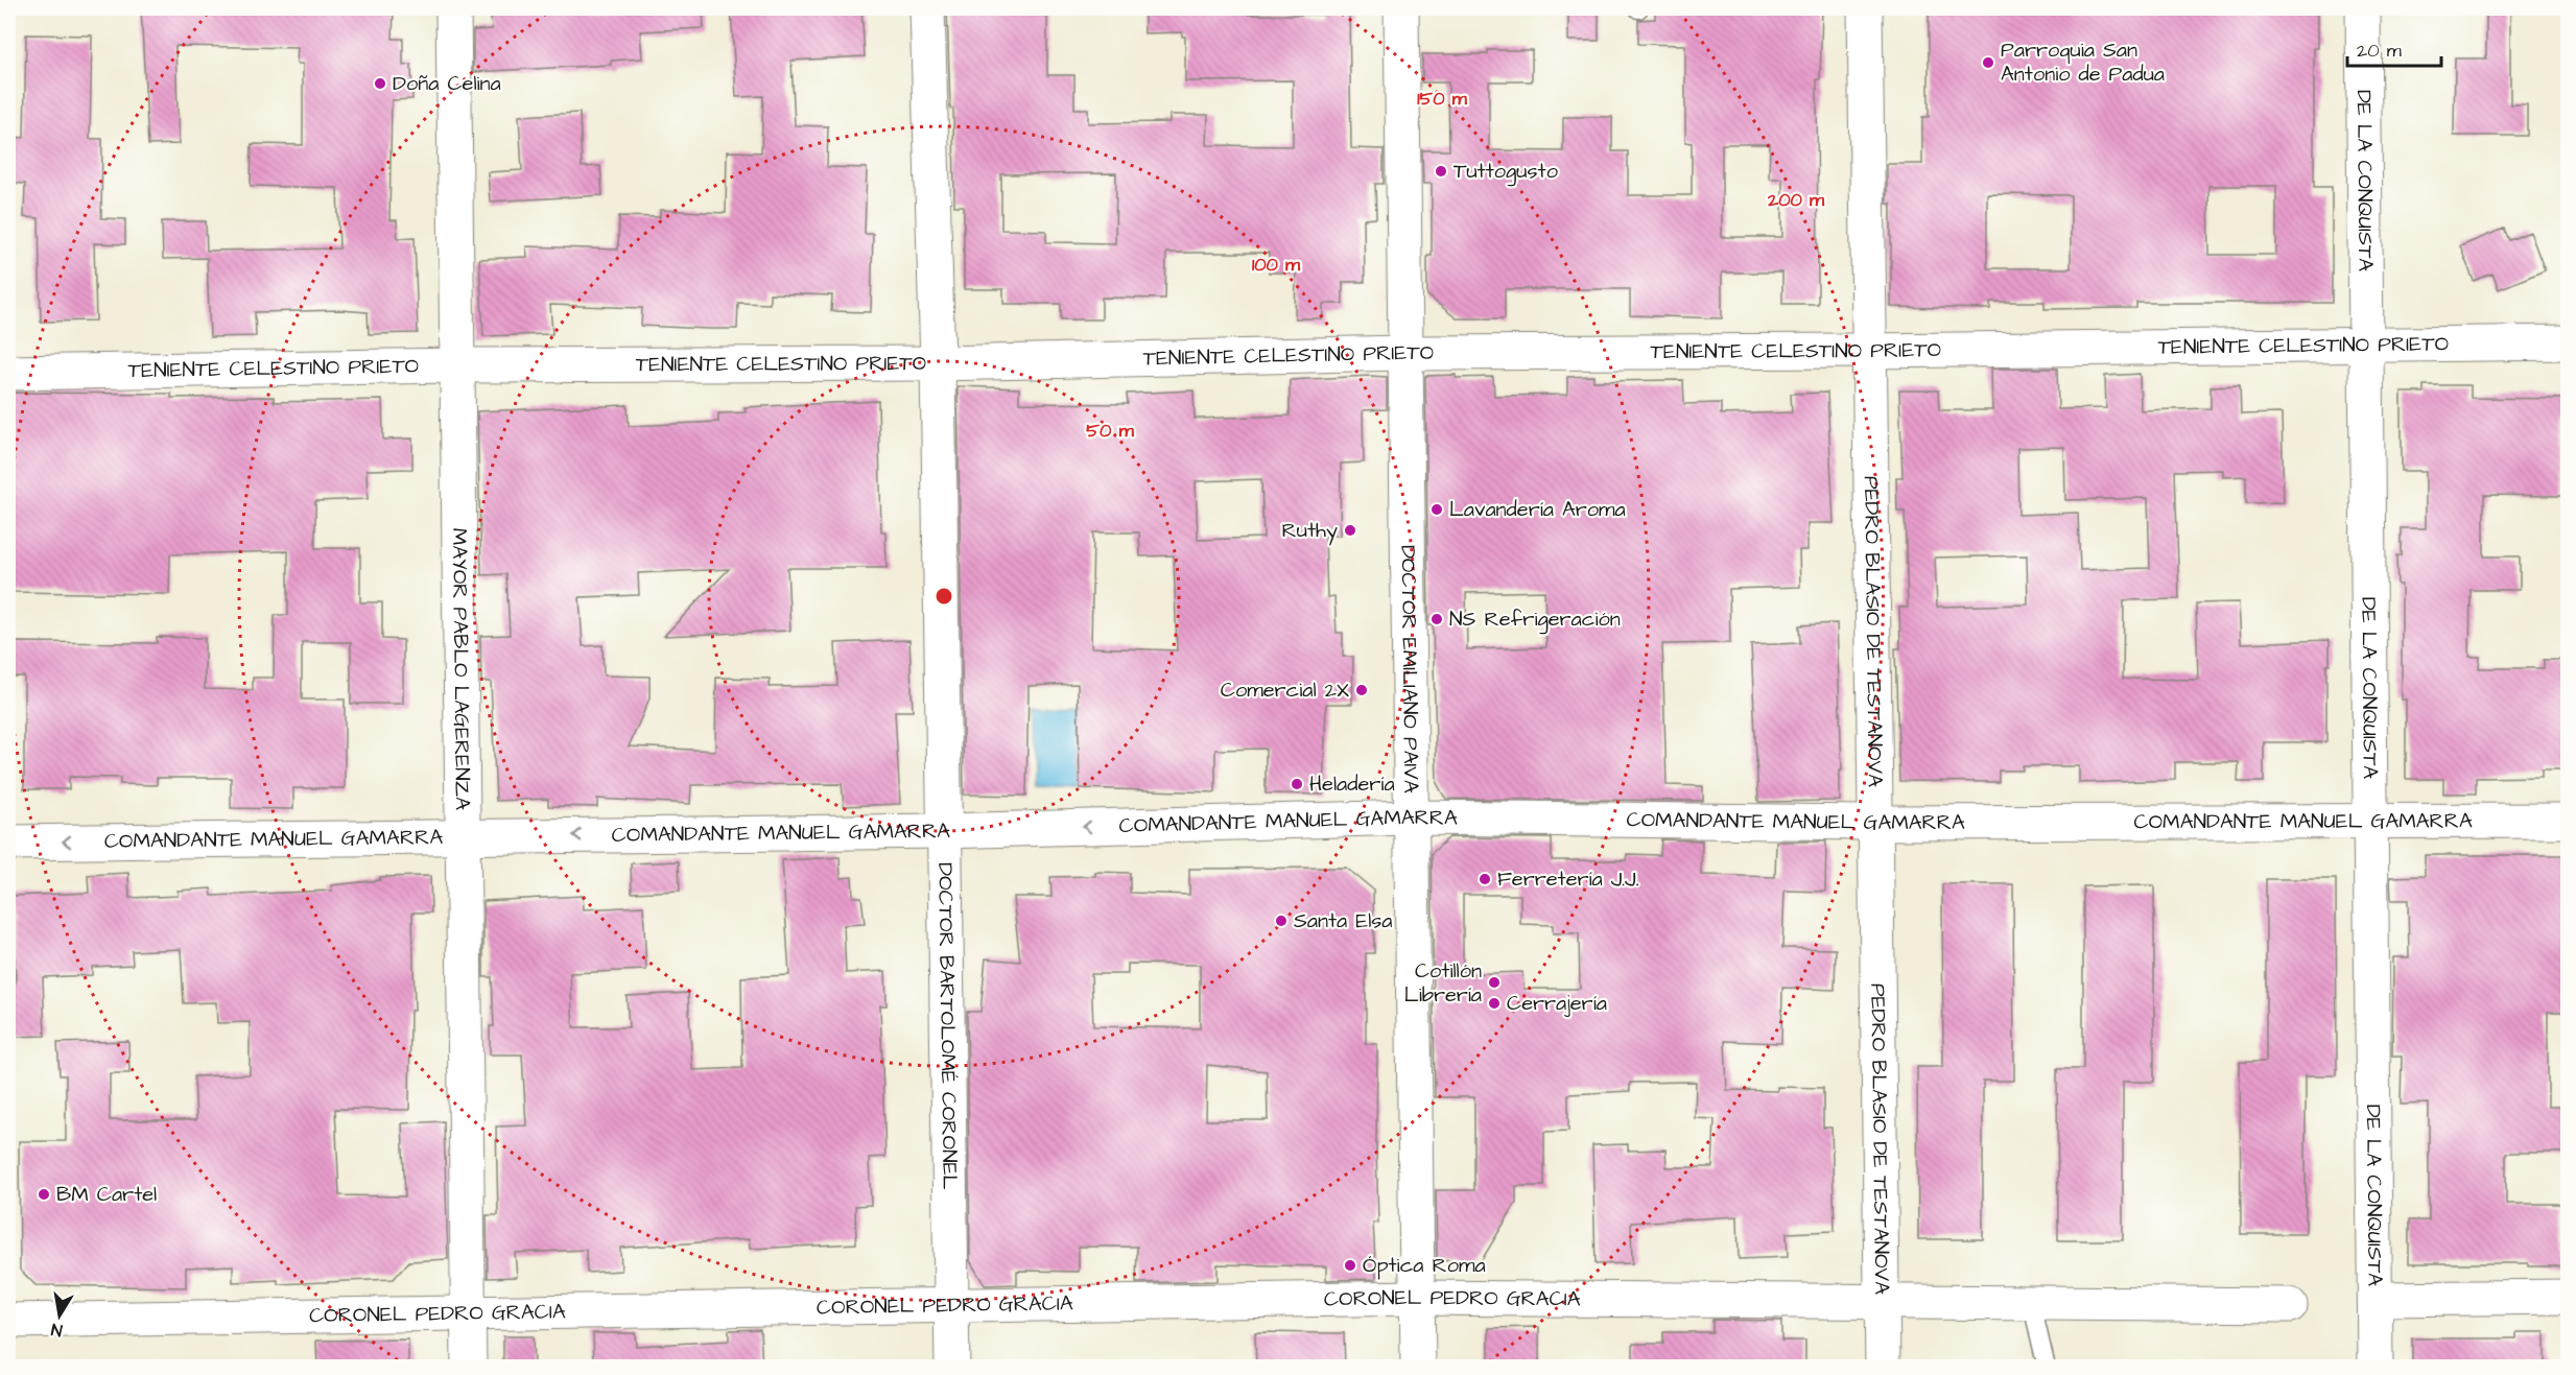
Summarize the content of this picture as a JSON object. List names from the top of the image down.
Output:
{
  "streets": {
    "street": [
      "DE LA CONQUISTA",
      "TENIENTE CELESTINO PRIETO",
      "PEDRO BLASIO DE TESTANOVA",
      "MAYOR PABLO LAGERENZA",
      "DOCTOR EMILIANO PAIVA",
      "COMANDANTE MANUEL GAMARRA",
      "DOCTOR BARTOLOMÉ CORONEL",
      "CORONEL PEDRO GRACIA"
    ]
  },
  "crossings": [
    ["DE LA CONQUISTA", "TENIENTE CELESTINO PRIETO"],
    ["DE LA CONQUISTA", "COMANDANTE MANUEL GAMARRA"],
    ["TENIENTE CELESTINO PRIETO", "PEDRO BLASIO DE TESTANOVA"],
    ["TENIENTE CELESTINO PRIETO", "MAYOR PABLO LAGERENZA"],
    ["TENIENTE CELESTINO PRIETO", "DOCTOR EMILIANO PAIVA"],
    ["TENIENTE CELESTINO PRIETO", "DOCTOR BARTOLOMÉ CORONEL"],
    ["PEDRO BLASIO DE TESTANOVA", "COMANDANTE MANUEL GAMARRA"],
    ["PEDRO BLASIO DE TESTANOVA", "CORONEL PEDRO GRACIA"],
    ["MAYOR PABLO LAGERENZA", "COMANDANTE MANUEL GAMARRA"],
    ["MAYOR PABLO LAGERENZA", "CORONEL PEDRO GRACIA"],
    ["DOCTOR EMILIANO PAIVA", "COMANDANTE MANUEL GAMARRA"],
    ["DOCTOR EMILIANO PAIVA", "CORONEL PEDRO GRACIA"],
    ["COMANDANTE MANUEL GAMARRA", "DOCTOR BARTOLOMÉ CORONEL"],
    ["DOCTOR BARTOLOMÉ CORONEL", "CORONEL PEDRO GRACIA"]
  ],
  "one_way": ["COMANDANTE MANUEL GAMARRA"],
  "places": [
    "Parroquia San Antonio de Padua",
    "Doña Celina",
    "Tuttogusto",
    "Lavandería Aroma",
    "Ruthy",
    "NS Refrigeración",
    "Comercial 2X",
    "Heladería",
    "Ferretería J.J.",
    "Santa Elsa",
    "Cotillón Librería",
    "Cerrajería",
    "BM Cartel",
    "Óptica Roma"
  ],
  "scale_bar": "20 m",
  "north": "bottom",
  "rings": [
    "150 m",
    "200 m",
    "100 m",
    "50 m"
  ]
}
